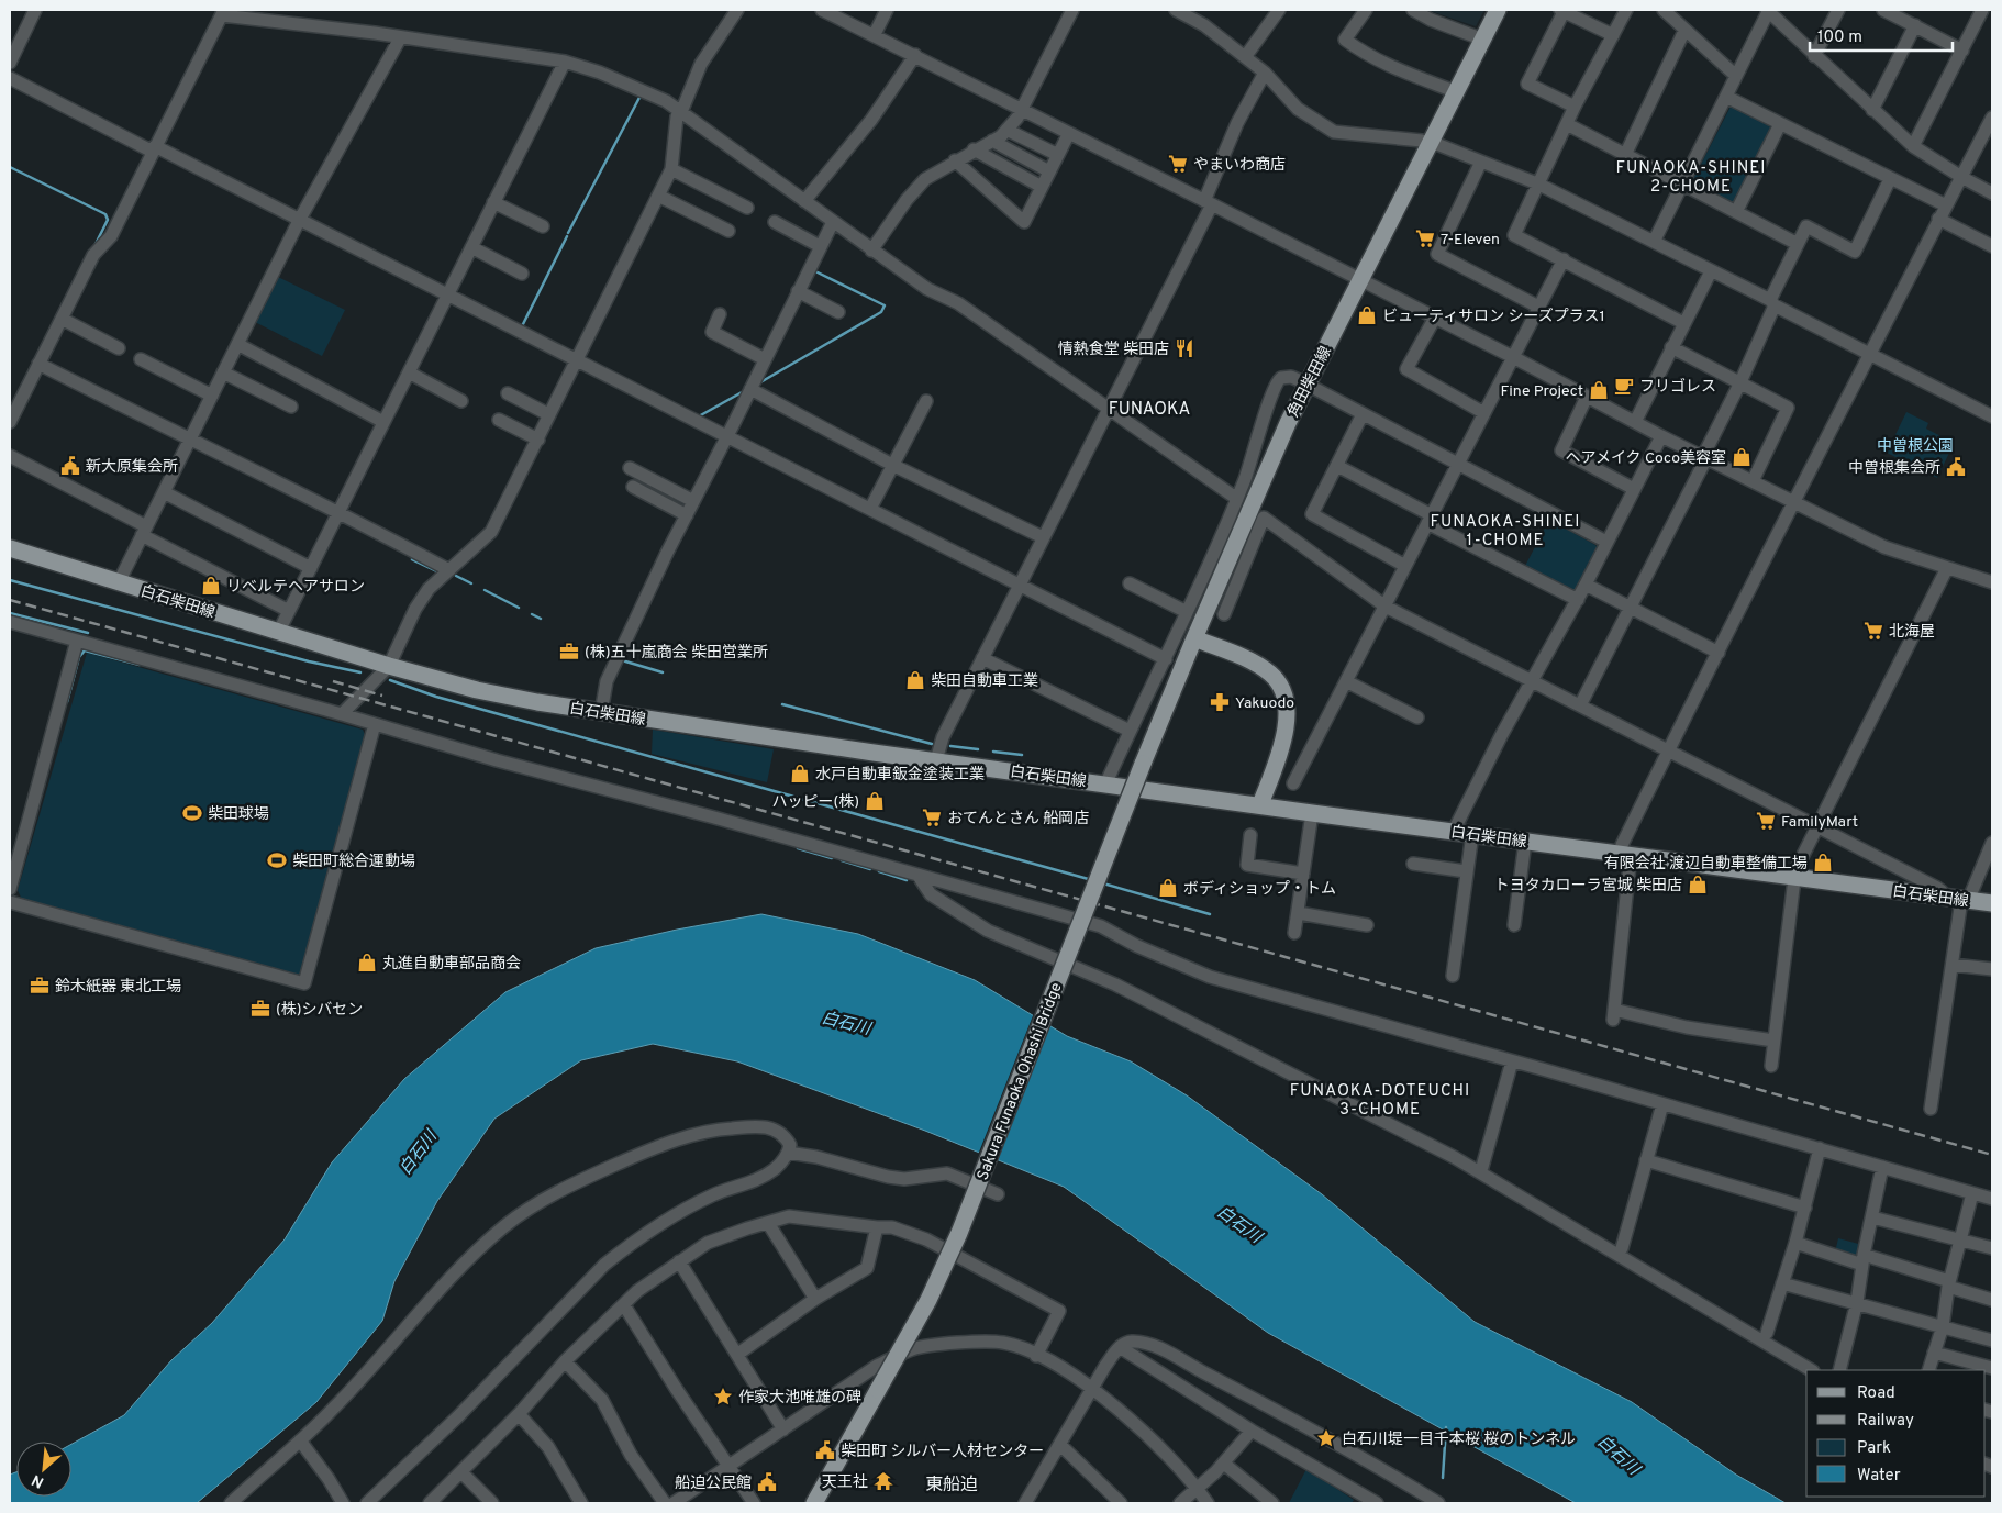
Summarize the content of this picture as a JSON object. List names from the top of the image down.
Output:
{
  "streets": {
    "main road": ["角田柴田線", "白石柴田線", "Sakura Funaoka Ohashi Bridge"]
  },
  "crossings": [
    ["角田柴田線", "Sakura Funaoka Ohashi Bridge"]
  ],
  "districts": [
    "FUNAOKA-SHINEI 2-CHOME",
    "FUNAOKA",
    "FUNAOKA-SHINEI 1-CHOME",
    "FUNAOKA-DOTEUCHI 3-CHOME",
    "東船迫"
  ],
  "water": ["白石川"],
  "parks": ["中曽根公園"],
  "places": {
    "supermarket": [
      "やまいわ商店",
      "7-Eleven",
      "北海屋",
      "おてんとさん 船岡店",
      "FamilyMart"
    ],
    "shop": [
      "ビューティサロン シーズプラス1",
      "Fine Project",
      "ヘアメイク Coco美容室",
      "リベルテヘアサロン",
      "柴田自動車工業",
      "水戸自動車鈑金塗装工業",
      "ハッピー(株)",
      "有限会社 渡辺自動車整備工場",
      "トヨタカローラ宮城 柴田店",
      "ボディショップ・トム",
      "丸進自動車部品商会"
    ],
    "restaurant": ["情熱食堂 柴田店"],
    "cafe": ["フリゴレス"],
    "public building": [
      "新大原集会所",
      "中曽根集会所",
      "柴田町 シルバー人材センター",
      "船迫公民館"
    ],
    "office": ["(株)五十嵐商会 柴田営業所", "鈴木紙器 東北工場", "(株)シバセン"],
    "pharmacy": ["Yakuodo"],
    "sports": ["柴田球場", "柴田町総合運動場"],
    "place": ["作家大池唯雄の碑", "白石川堤一目千本桜 桜のトンネル"],
    "temple": ["天王社"]
  },
  "legend": [
    "Road",
    "Railway",
    "Park",
    "Water"
  ],
  "scale_bar": "100 m",
  "north": "bottom left"
}
